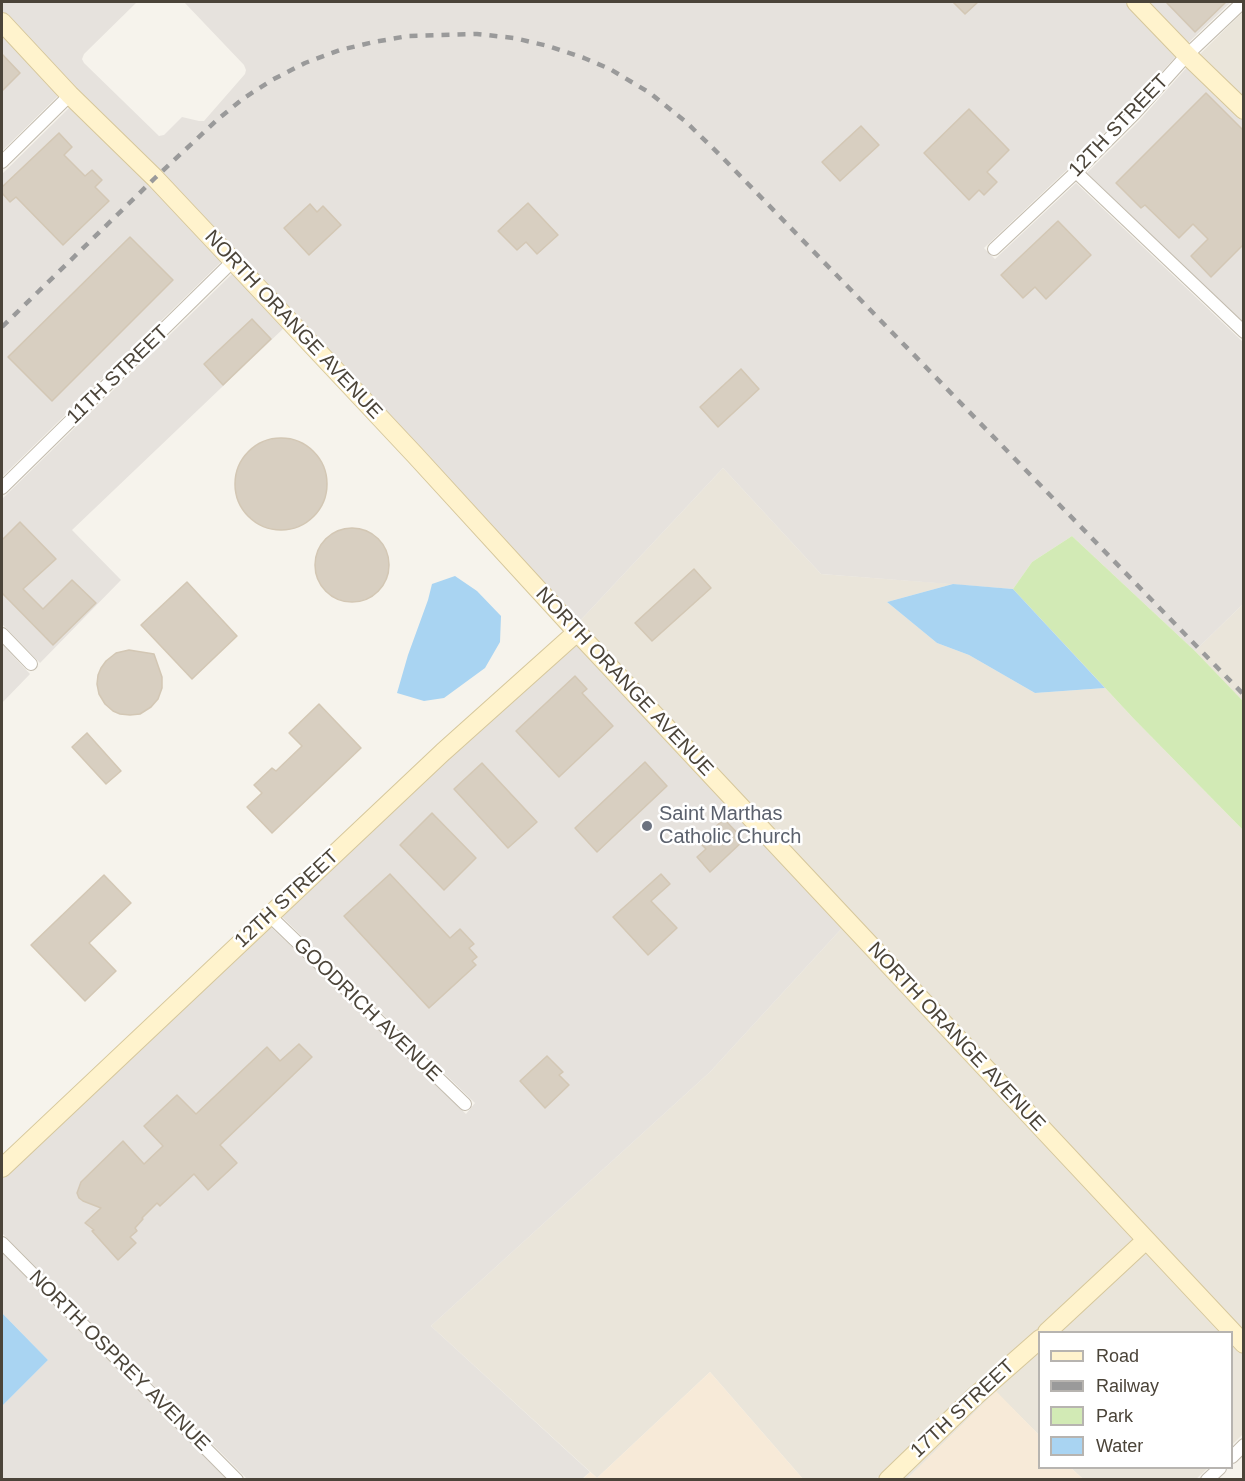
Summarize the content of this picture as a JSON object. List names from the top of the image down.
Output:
{
  "streets": {
    "street": [
      "12TH STREET",
      "NORTH ORANGE AVENUE",
      "11TH STREET",
      "GOODRICH AVENUE",
      "NORTH OSPREY AVENUE",
      "17TH STREET"
    ]
  },
  "crossings": [
    ["12TH STREET", "NORTH ORANGE AVENUE"],
    ["12TH STREET", "GOODRICH AVENUE"],
    ["NORTH ORANGE AVENUE", "11TH STREET"]
  ],
  "places": ["Saint Marthas Catholic Church"],
  "legend": [
    "Road",
    "Railway",
    "Park",
    "Water"
  ]
}
